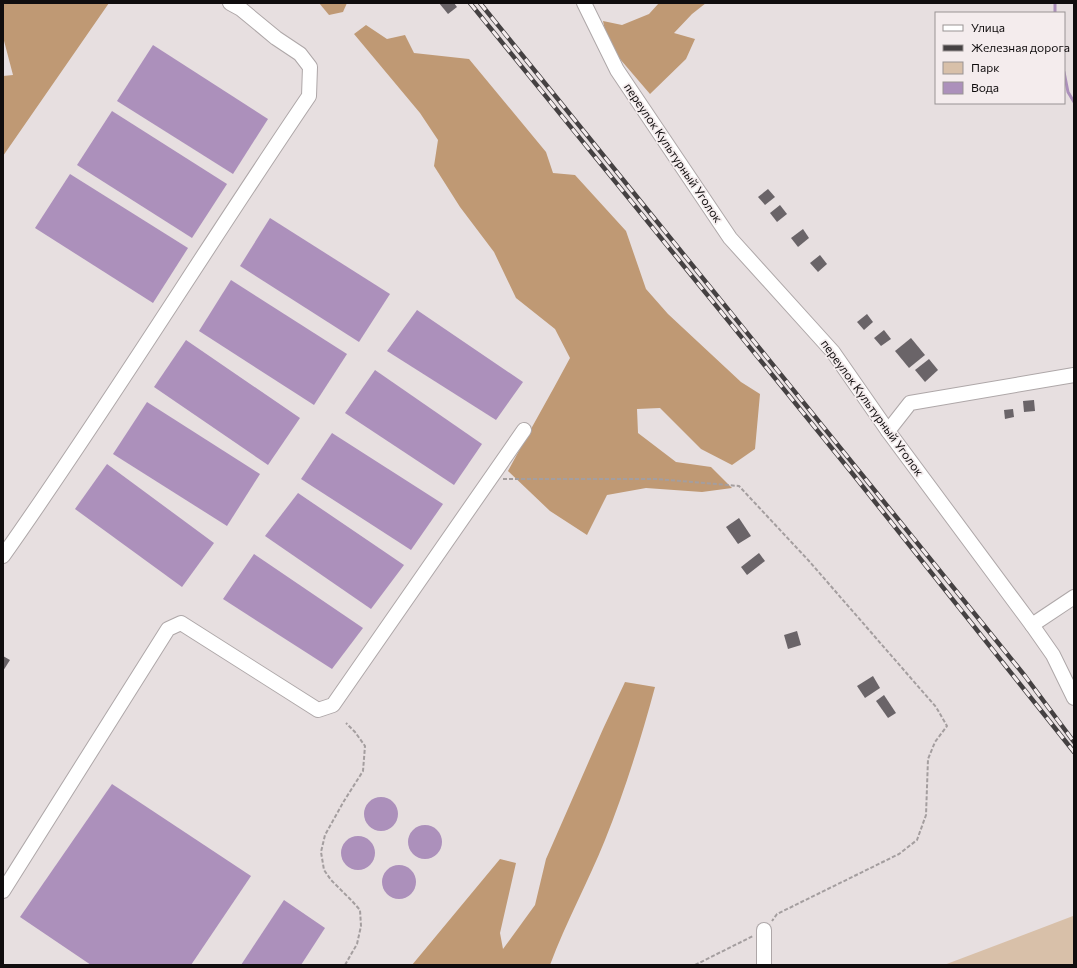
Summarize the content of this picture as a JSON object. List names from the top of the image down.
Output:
{
  "streets": {
    "street": ["переулок Культурный Уголок"]
  },
  "legend": [
    "Улица",
    "Железная дорога",
    "Парк",
    "Вода"
  ]
}
